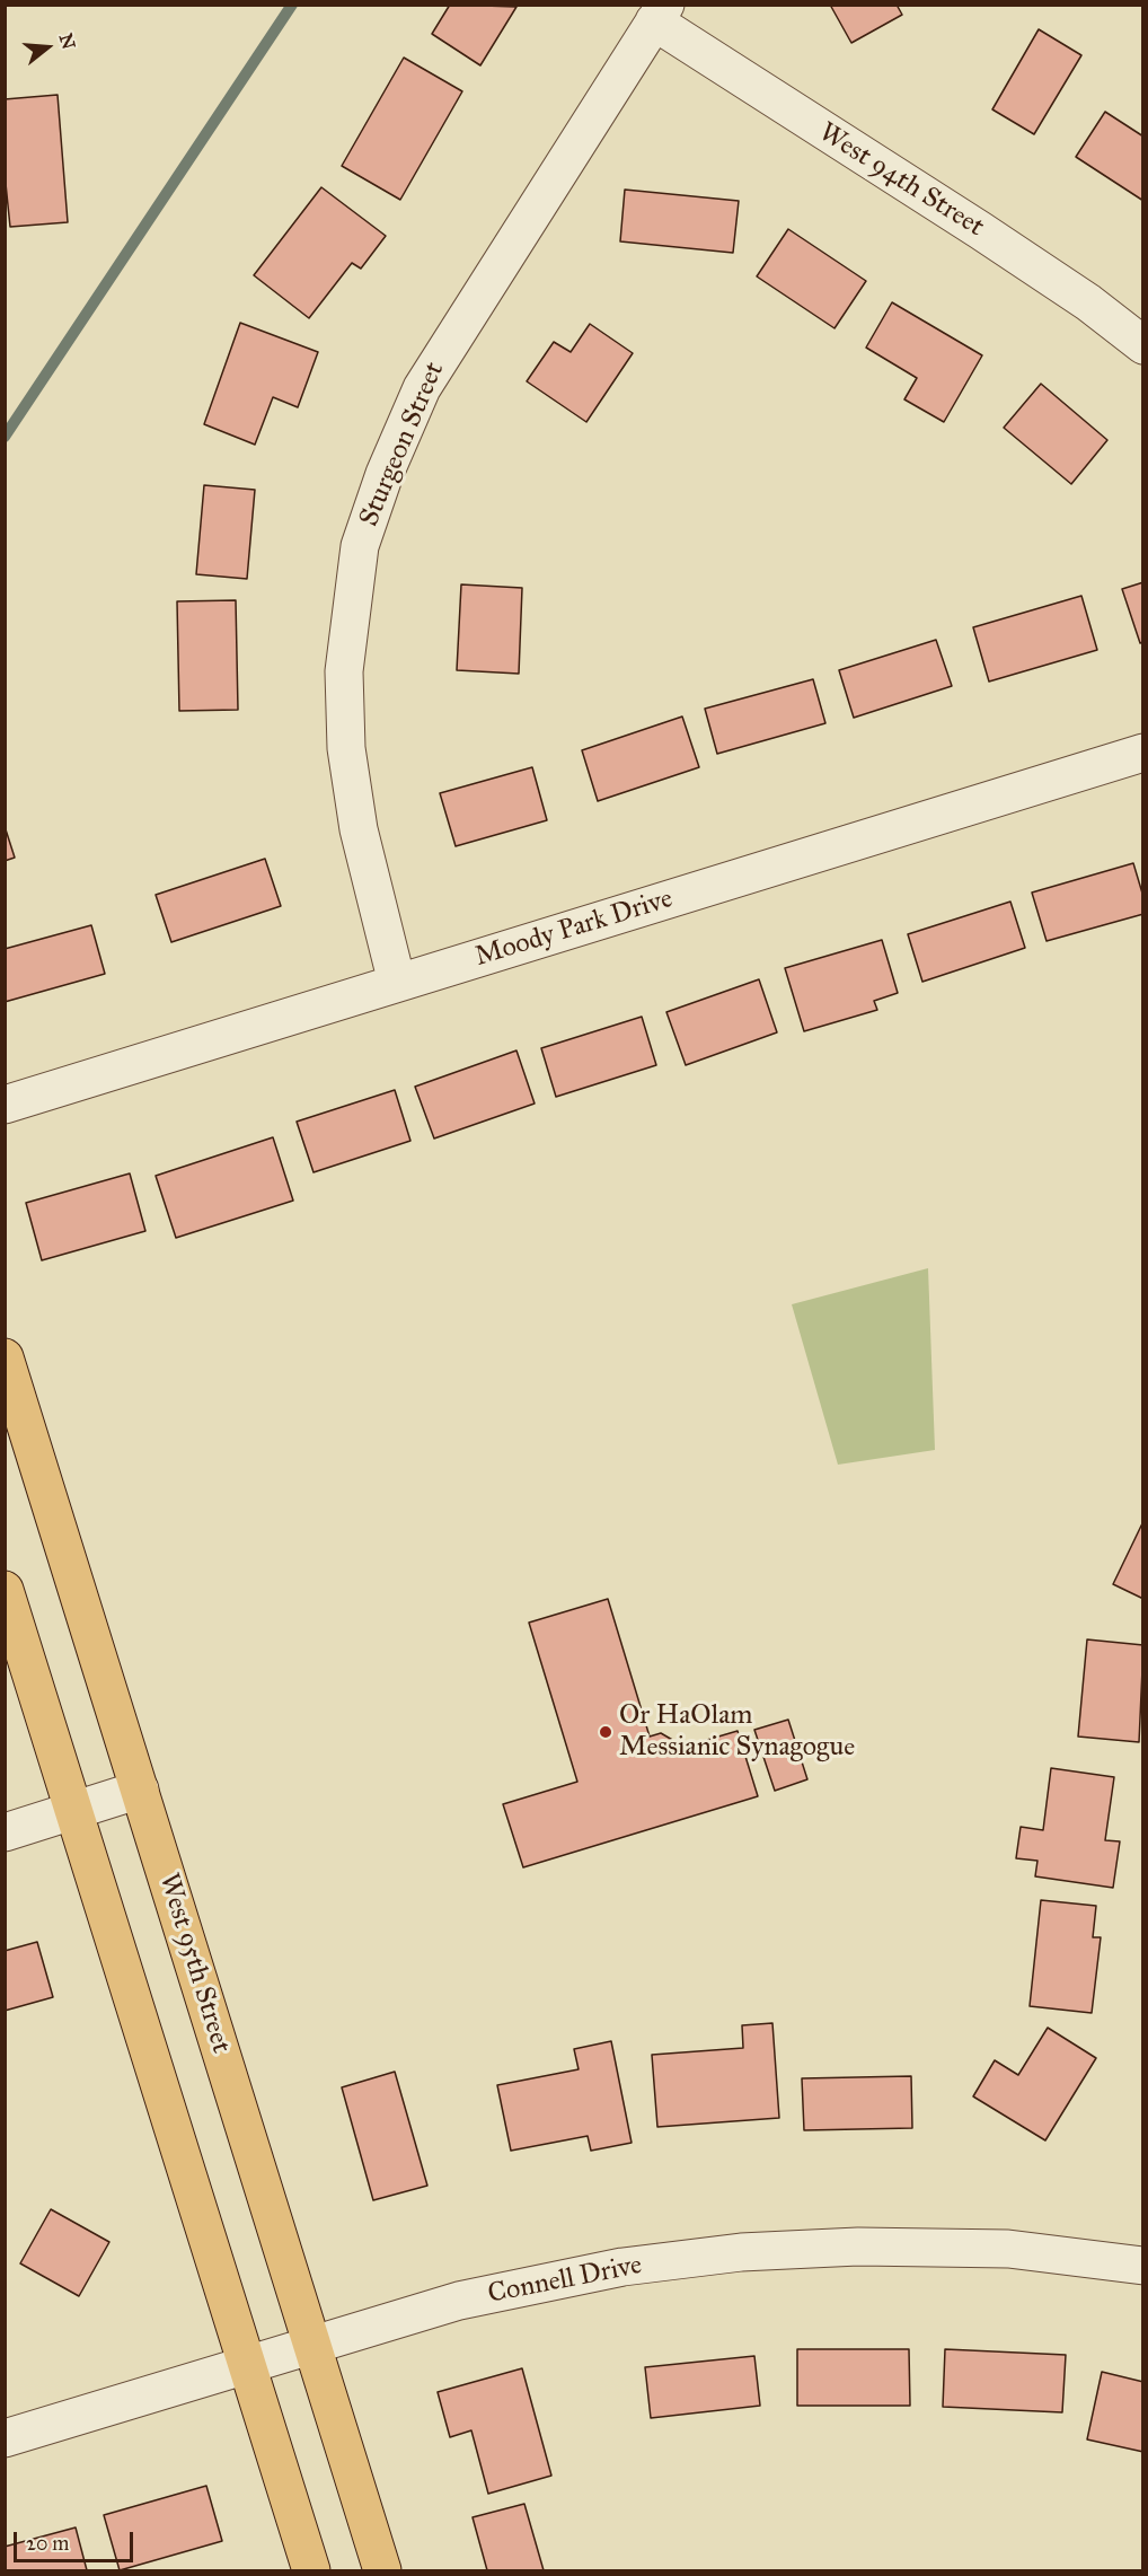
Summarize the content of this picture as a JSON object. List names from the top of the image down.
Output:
{
  "streets": {
    "main road": ["West 95th Street"],
    "street": [
      "West 94th Street",
      "Sturgeon Street",
      "Moody Park Drive",
      "Connell Drive"
    ]
  },
  "crossings": [
    ["West 94th Street", "Sturgeon Street"],
    ["Sturgeon Street", "Moody Park Drive"],
    ["West 95th Street", "Connell Drive"]
  ],
  "places": ["Or HaOlam Messianic Synagogue"],
  "scale_bar": "20 m",
  "north": "right"
}
